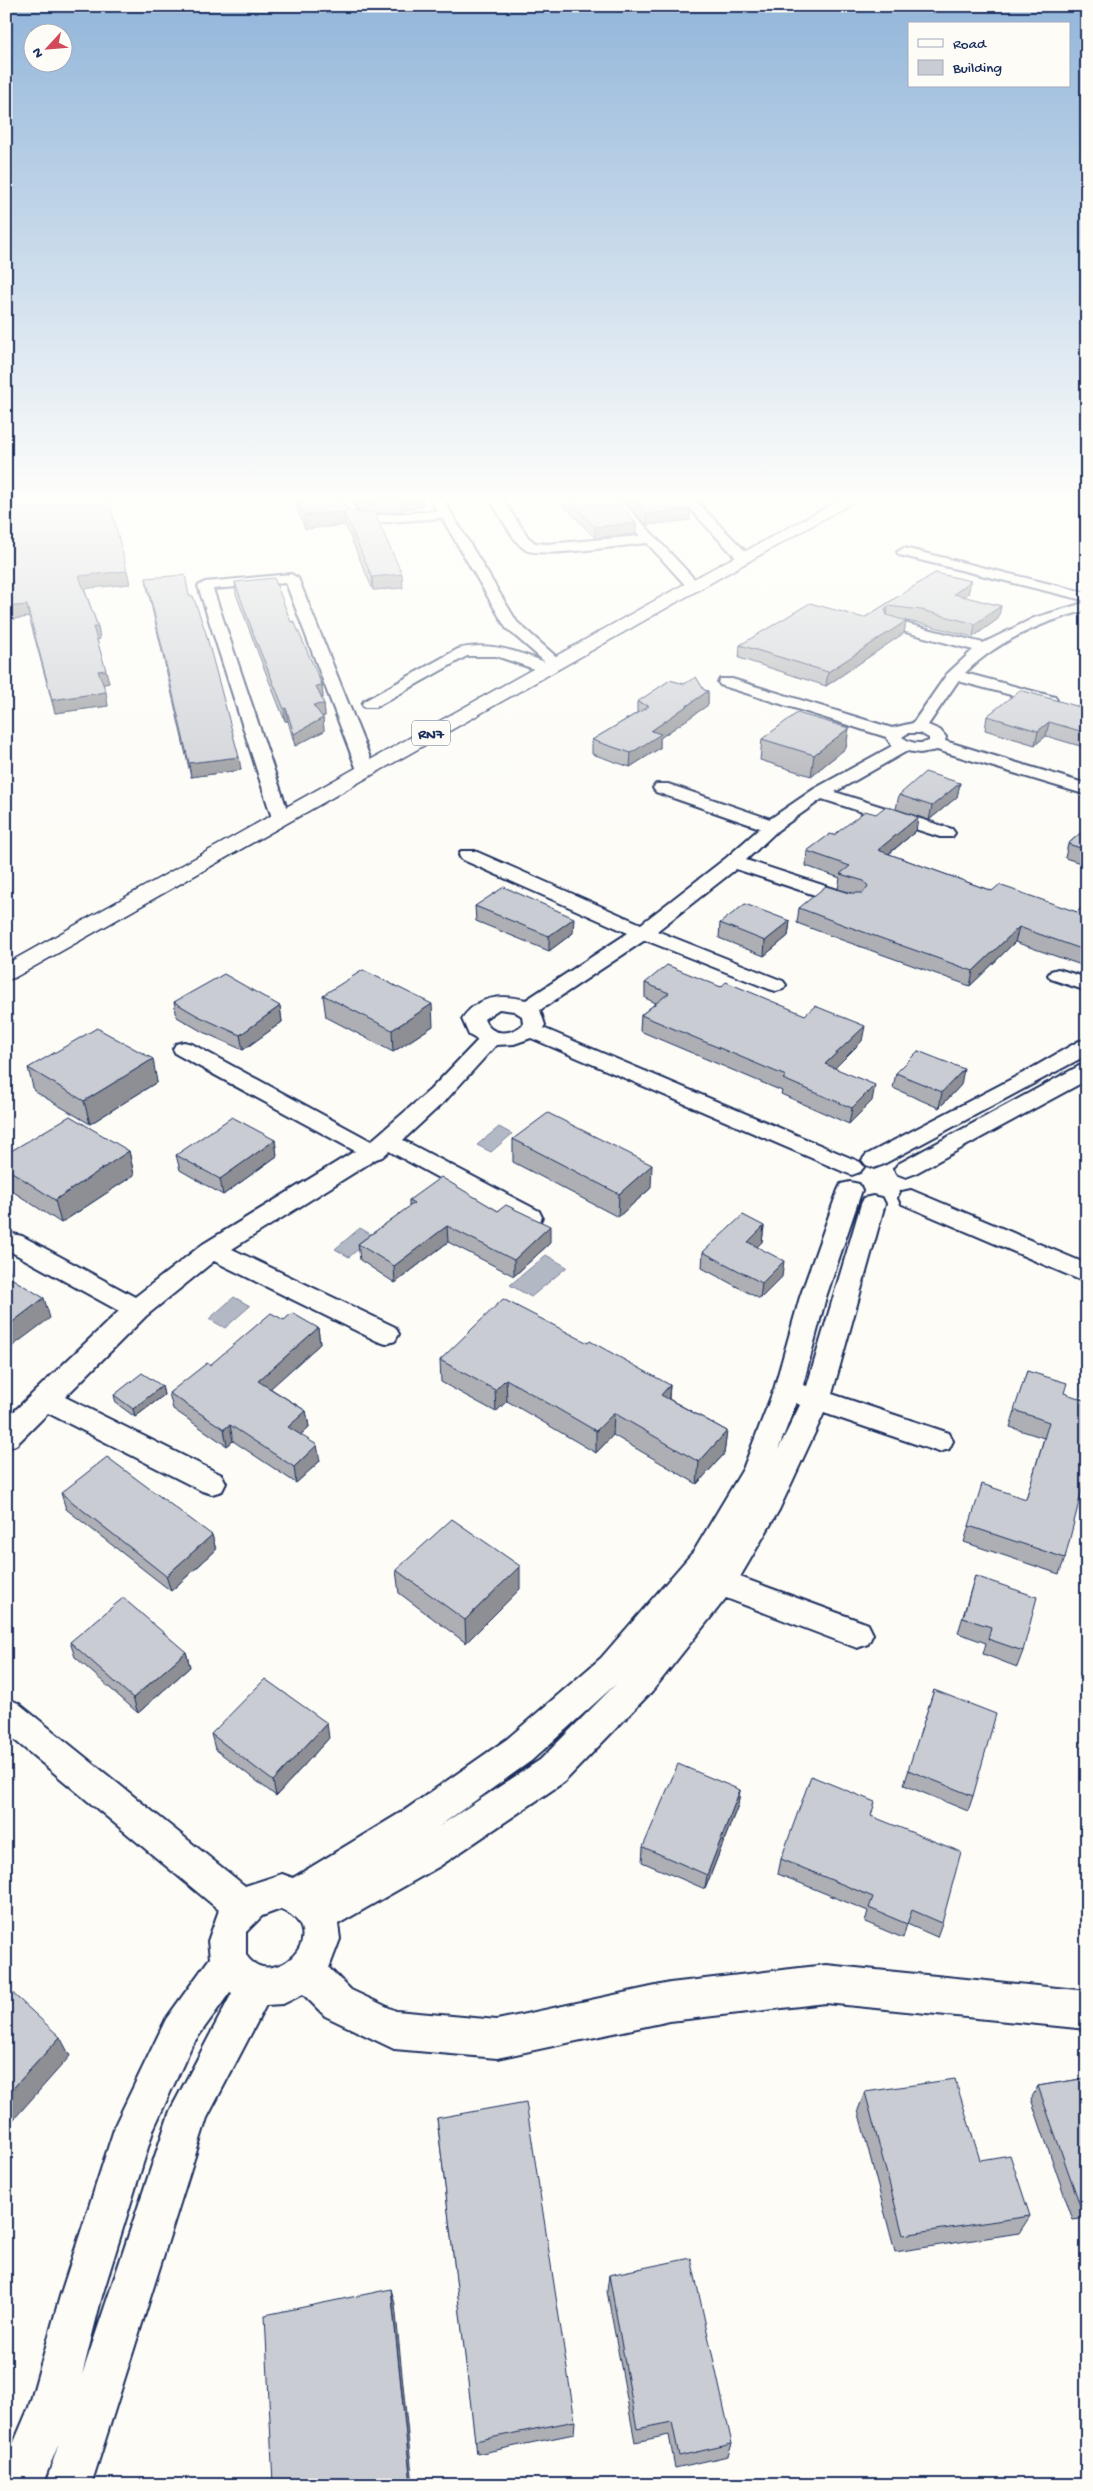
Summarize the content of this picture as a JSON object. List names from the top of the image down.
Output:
{
  "streets": {
    "main road": ["RN7"]
  },
  "legend": ["Road", "Building"],
  "north": "bottom left"
}
